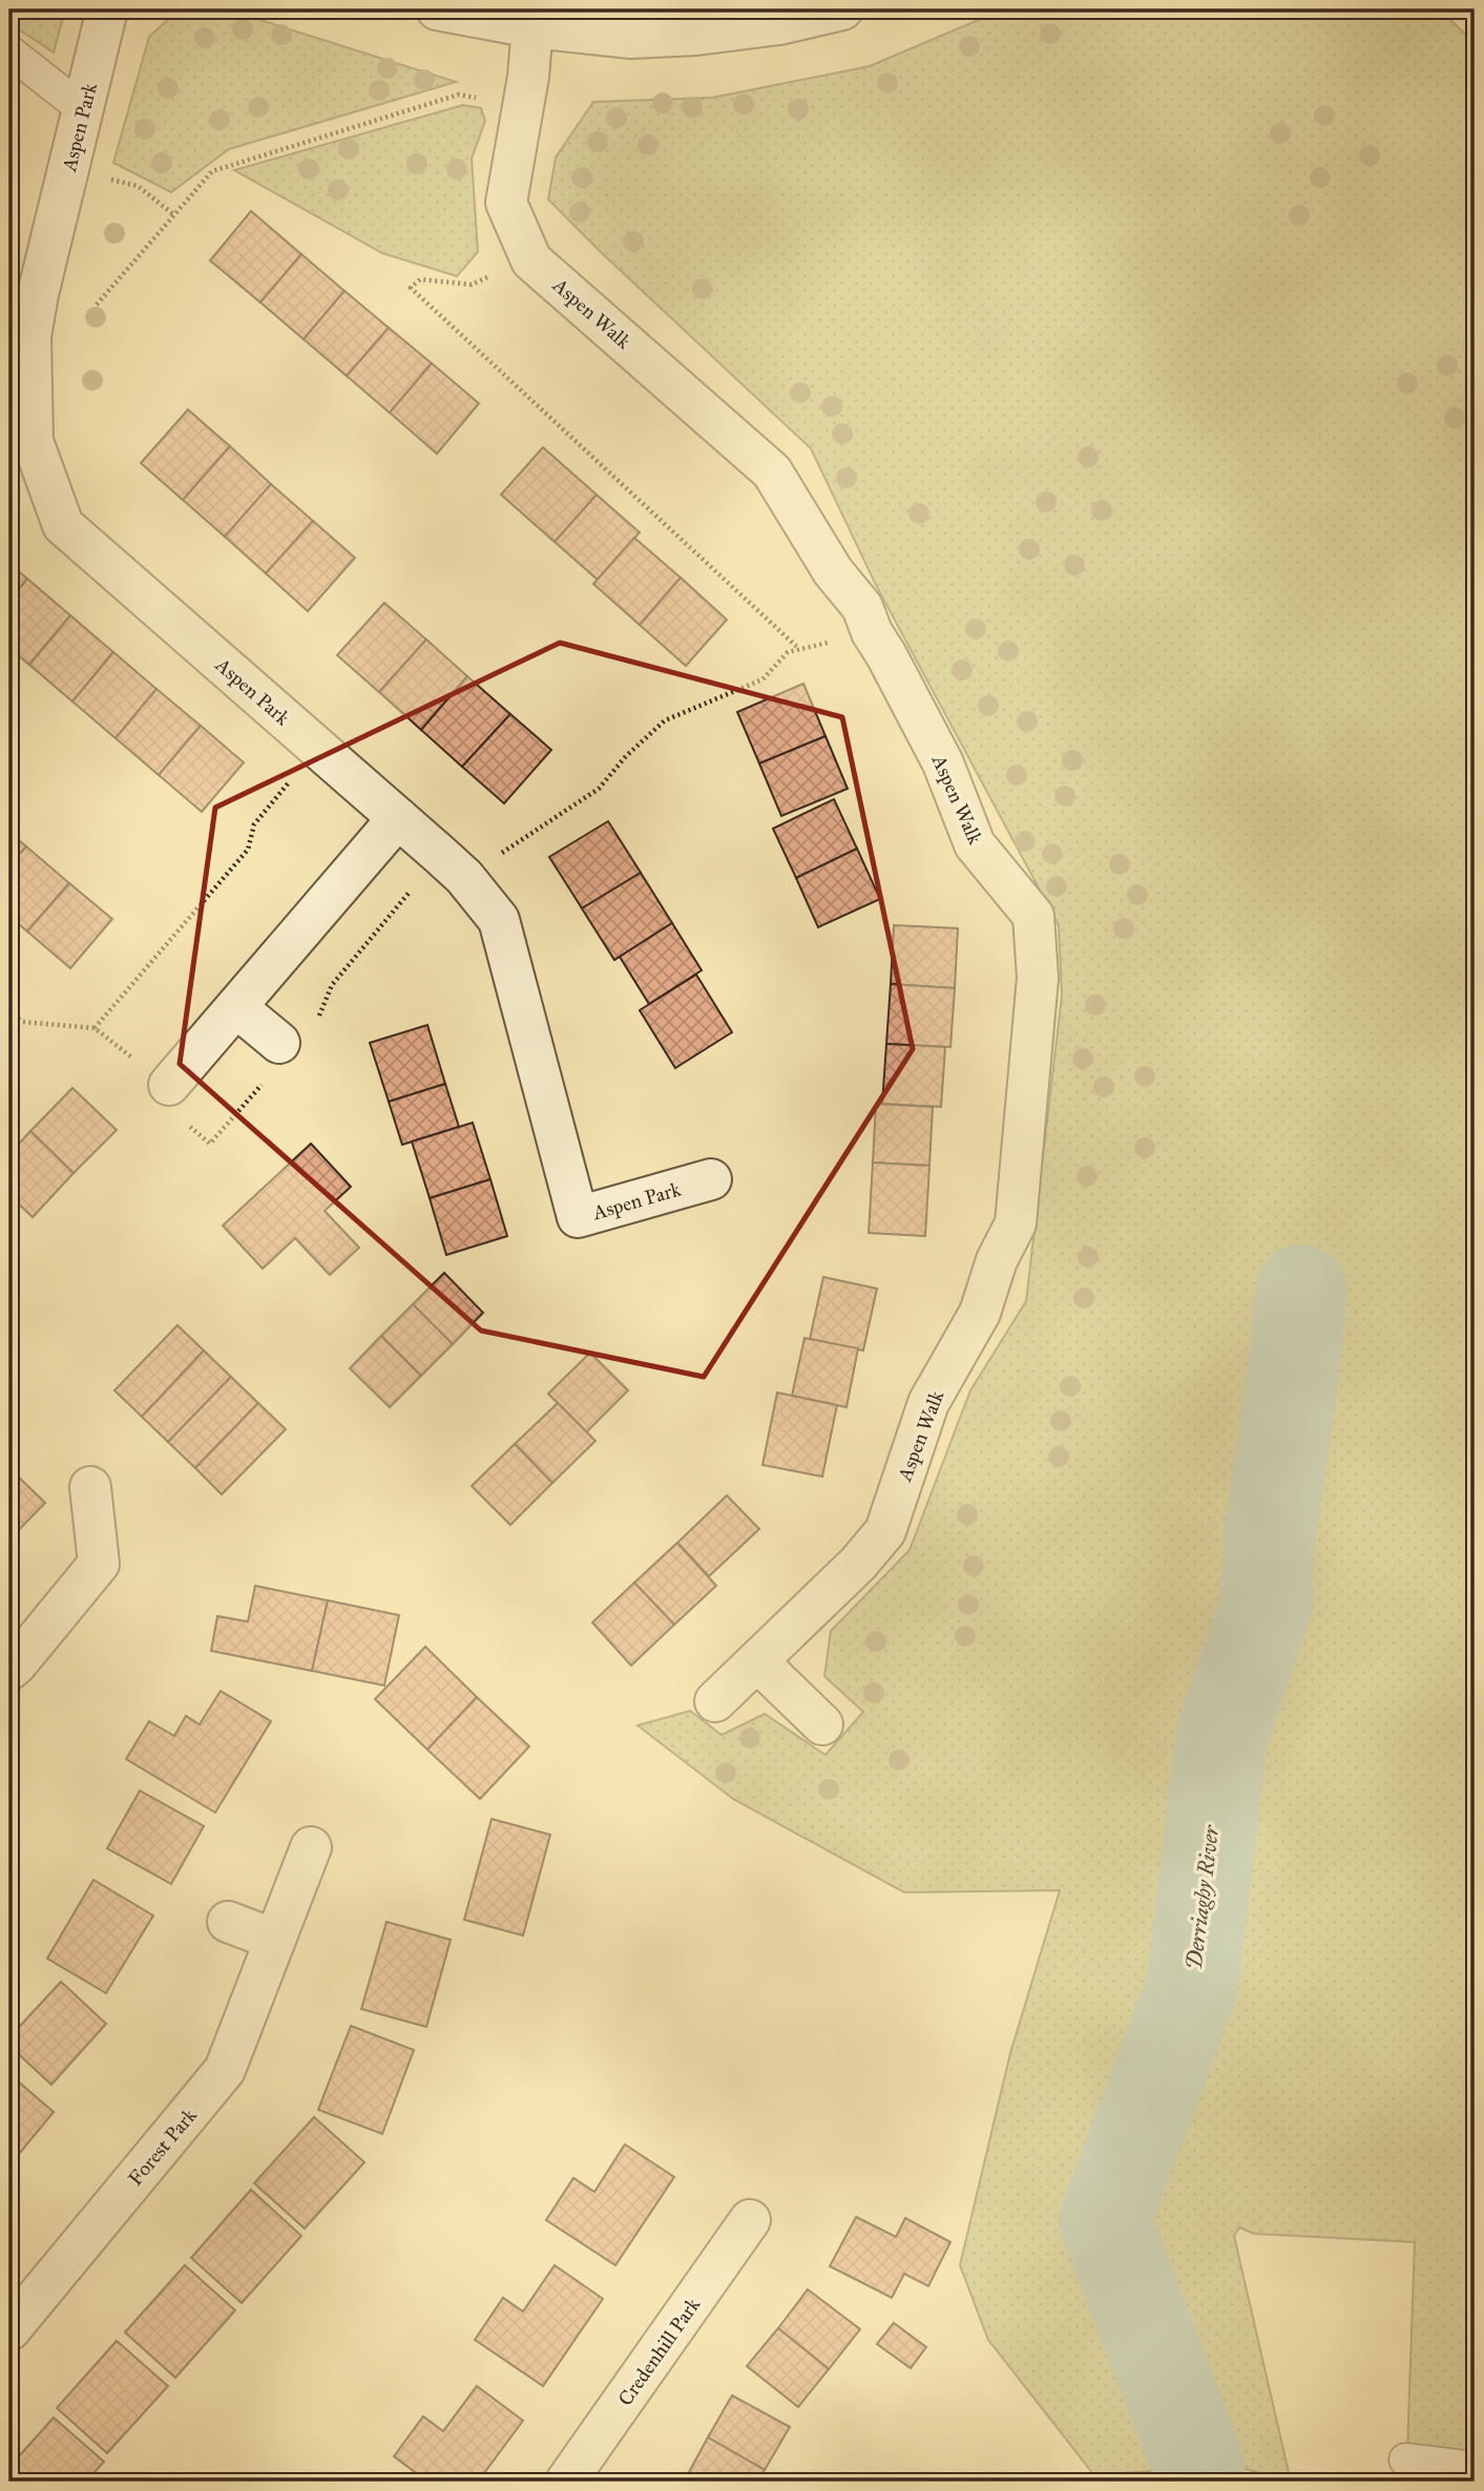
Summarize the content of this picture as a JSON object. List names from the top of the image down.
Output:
{
  "streets": {
    "street": [
      "Aspen Park",
      "Aspen Walk",
      "Forest Park",
      "Credenhill Park"
    ]
  },
  "water": ["Derriaghy River"]
}
